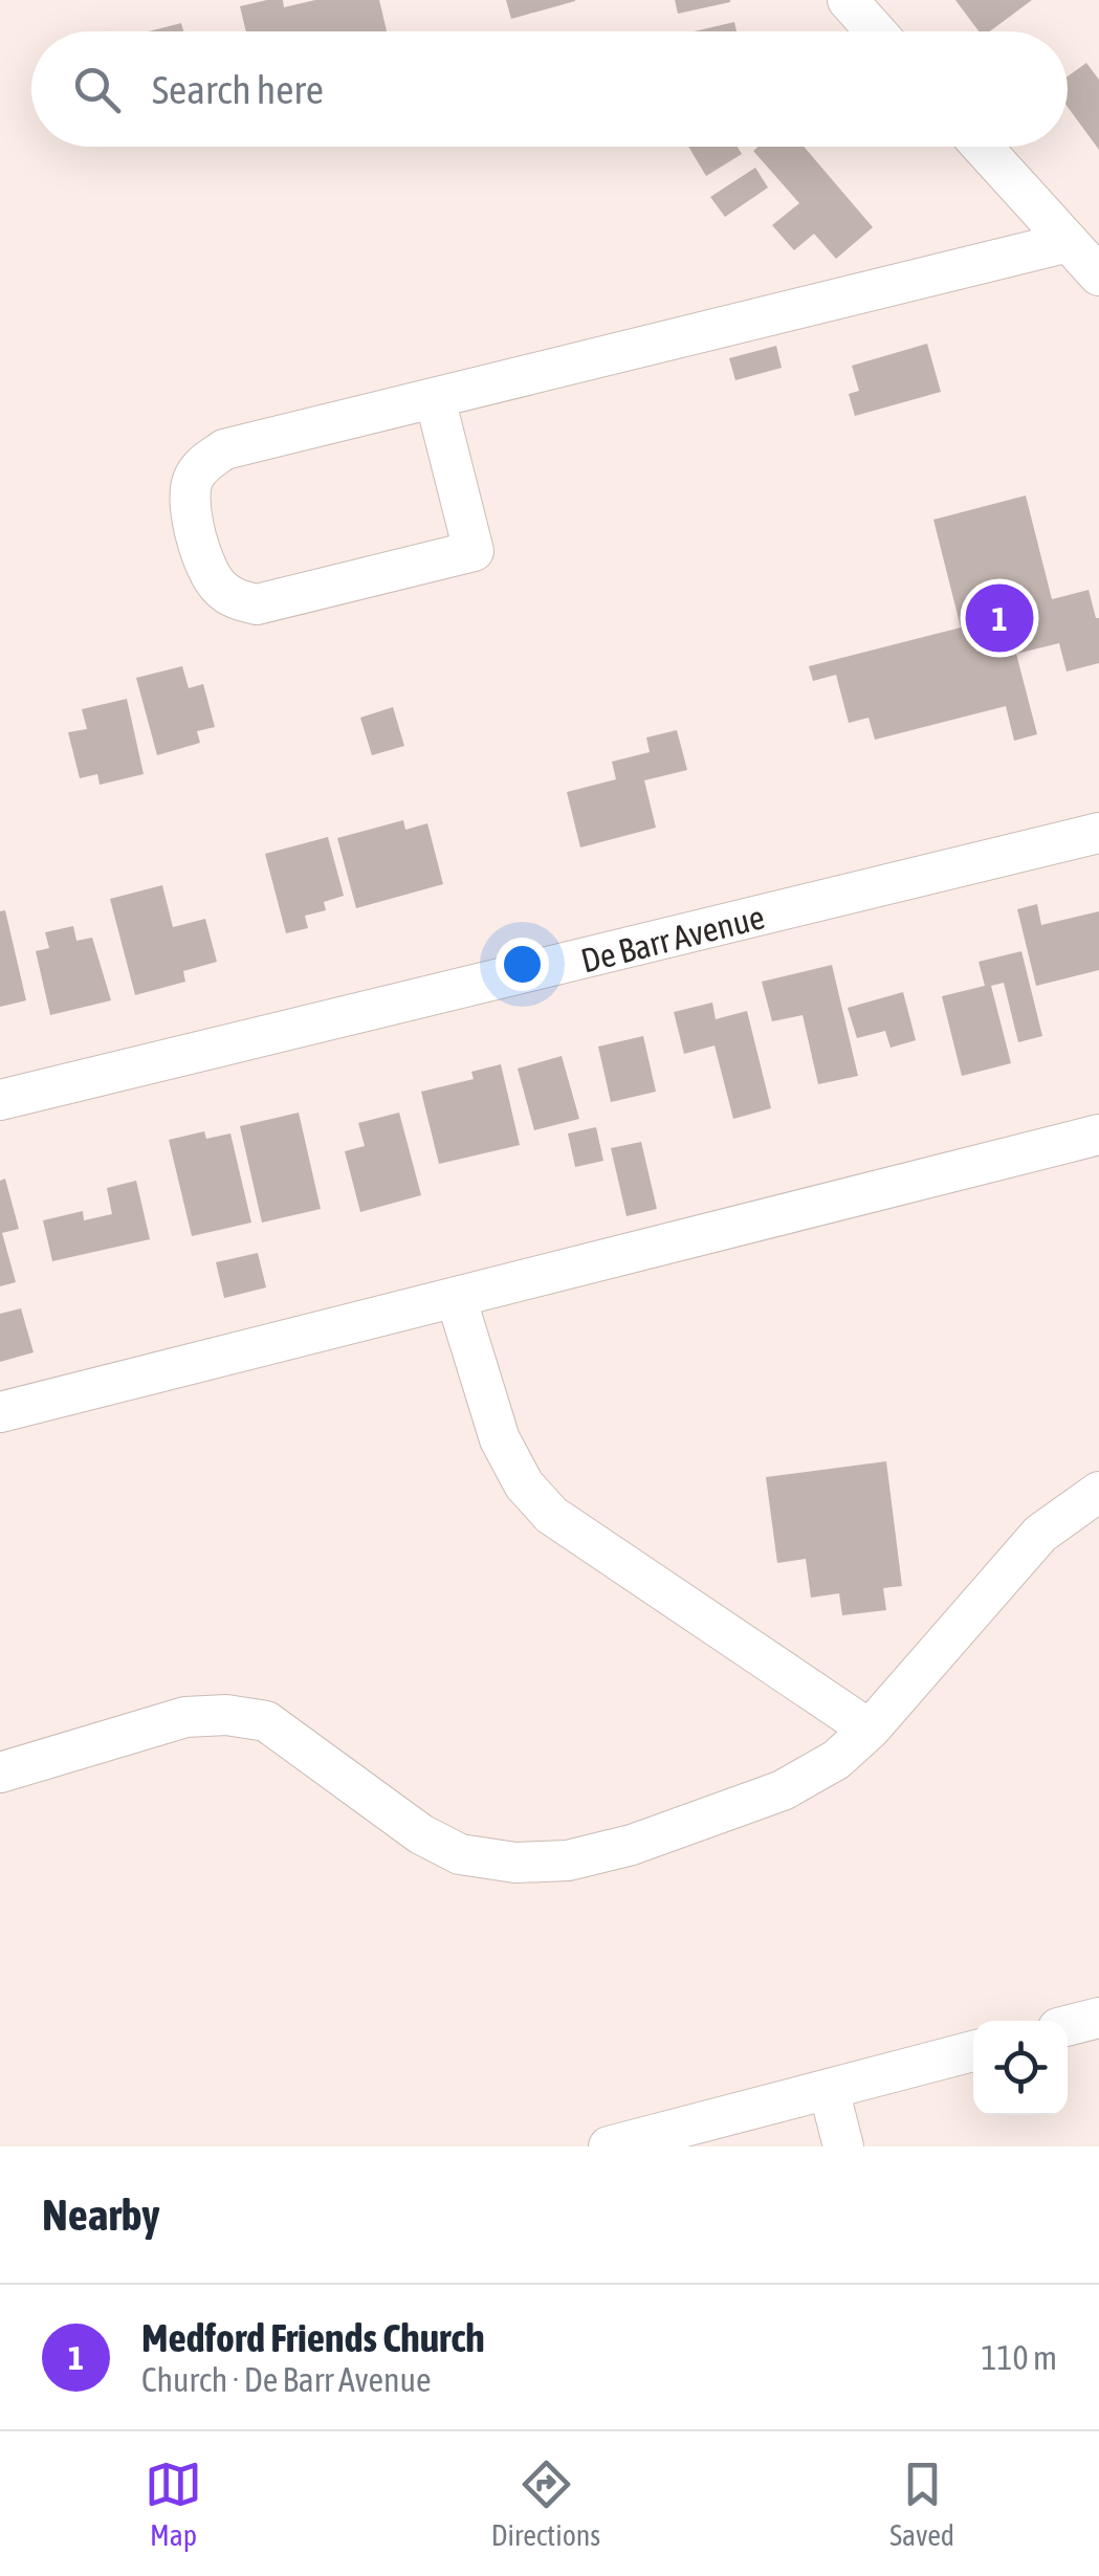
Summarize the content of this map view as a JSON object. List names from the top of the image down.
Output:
{
  "streets": {
    "street": ["De Barr Avenue"]
  },
  "page": {
    "search": "Search here",
    "pins": "1",
    "heading": "Nearby",
    "list": [
      {
        "mark": "1",
        "name": "Medford Friends Church",
        "note": "Church · De Barr Avenue",
        "value": "110 m"
      }
    ],
    "nav": ["Map", "Directions", "Saved"]
  }
}
